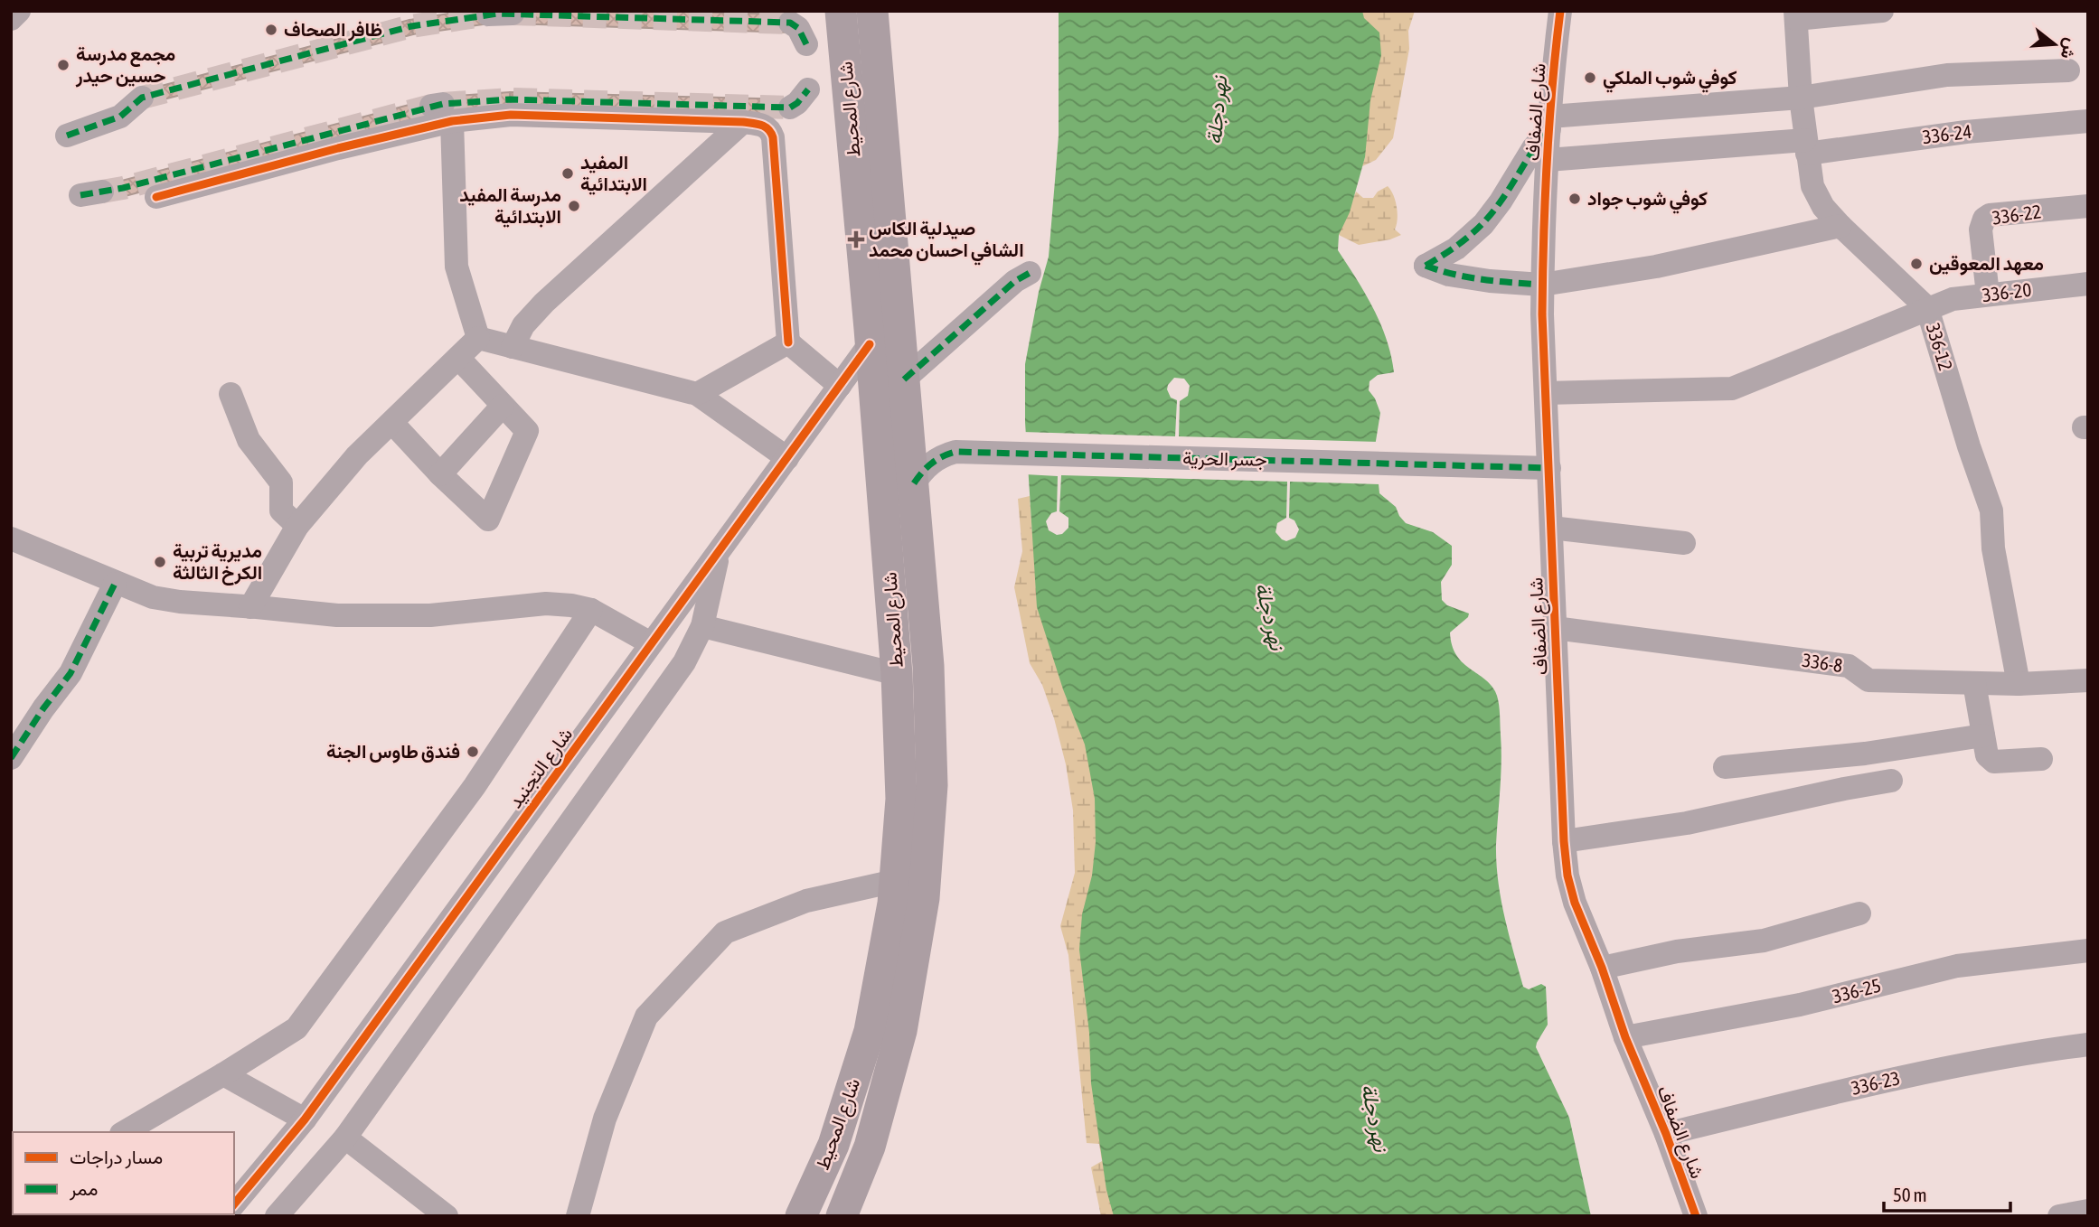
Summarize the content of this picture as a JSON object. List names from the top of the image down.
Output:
{
  "streets": {
    "main road": ["شارع المحيط"],
    "street": [
      "شارع الضفاف",
      "336-24",
      "336-22",
      "336-20",
      "336-12",
      "جسر الحرية",
      "336-8",
      "شارع التجنيد",
      "336-25",
      "336-23"
    ]
  },
  "crossings": [
    ["شارع المحيط", "جسر الحرية"],
    ["شارع المحيط", "شارع التجنيد"],
    ["شارع الضفاف", "336-24"],
    ["شارع الضفاف", "336-20"],
    ["شارع الضفاف", "جسر الحرية"],
    ["شارع الضفاف", "336-8"],
    ["شارع الضفاف", "336-25"],
    ["شارع الضفاف", "336-23"],
    ["336-24", "336-12"],
    ["336-22", "336-20"],
    ["336-20", "336-12"],
    ["336-12", "336-8"]
  ],
  "water": ["نهر دجلة"],
  "places": {
    "other": [
      "ظافر الصحاف",
      "مجمع مدرسة حسين حيدر",
      "كوفي شوب الملكي",
      "المفيد الابتدائية",
      "كوفي شوب جواد",
      "مدرسة المفيد الابتدائية",
      "معهد المعوقين",
      "مديرية تربية الكرخ الثالثة",
      "فندق طاوس الجنة"
    ],
    "health": ["صيدلية الكاس الشافي احسان محمد"]
  },
  "legend": ["مسار دراجات", "ممر"],
  "scale_bar": "50 m",
  "north": "right"
}
